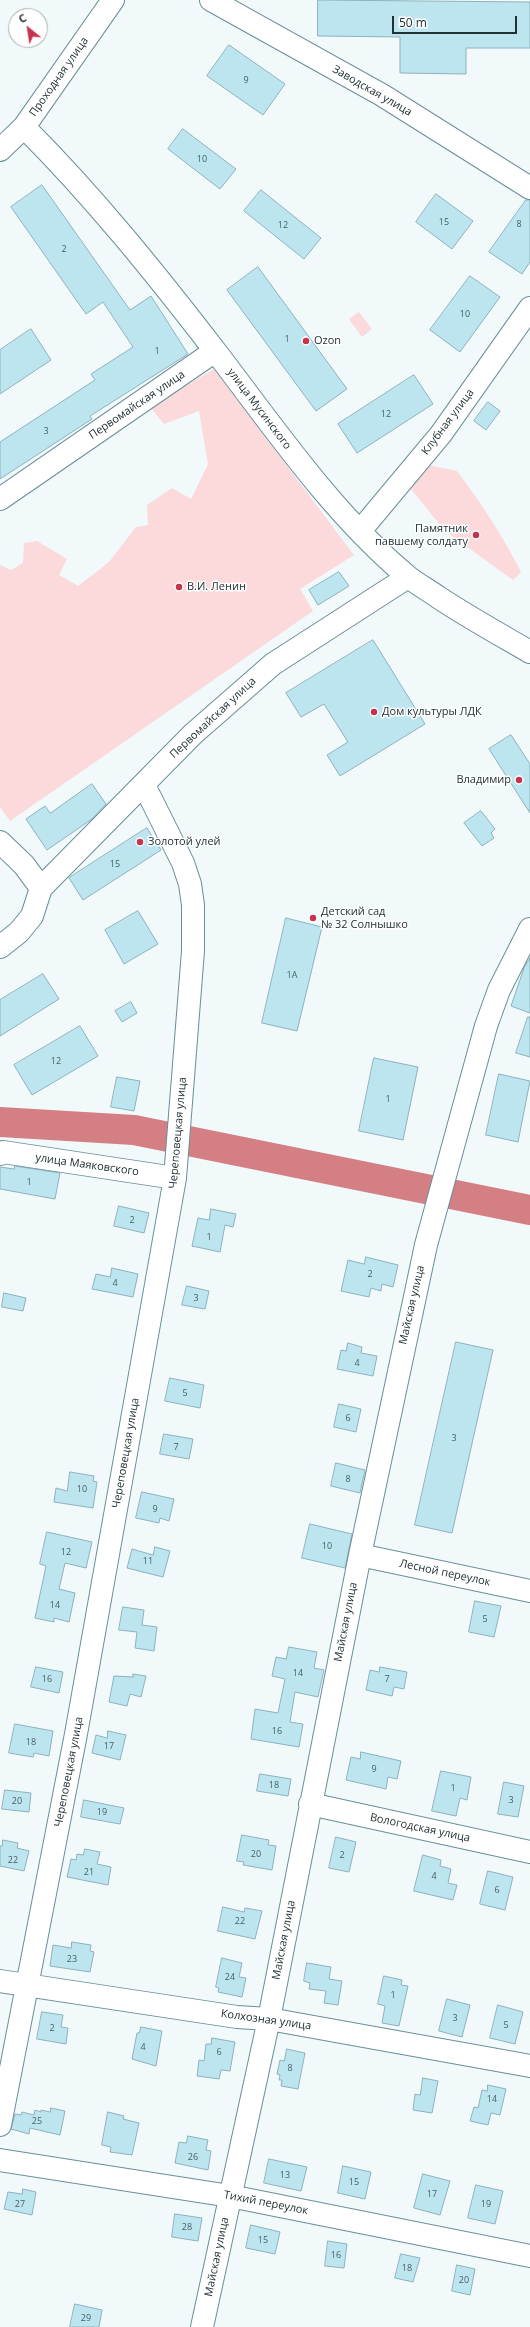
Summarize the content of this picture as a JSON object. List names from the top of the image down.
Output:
{
  "streets": {
    "street": [
      "Проходная улица",
      "Заводская улица",
      "Первомайская улица",
      "улица Мусинского",
      "Клубная улица",
      "Череповецкая улица",
      "улица Маяковского",
      "Майская улица",
      "Лесной переулок",
      "Вологодская улица",
      "Колхозная улица",
      "Тихий переулок"
    ]
  },
  "crossings": [
    ["Проходная улица", "улица Мусинского"],
    ["Первомайская улица", "улица Мусинского"],
    ["Первомайская улица", "Череповецкая улица"],
    ["улица Мусинского", "Клубная улица"],
    ["Череповецкая улица", "улица Маяковского"],
    ["Череповецкая улица", "Колхозная улица"],
    ["Майская улица", "Лесной переулок"],
    ["Майская улица", "Вологодская улица"],
    ["Майская улица", "Колхозная улица"],
    ["Майская улица", "Тихий переулок"]
  ],
  "places": [
    "Ozon",
    "Памятник павшему солдату",
    "В.И. Ленин",
    "Дом культуры ЛДК",
    "Владимир",
    "Золотой улей",
    "Детский сад № 32 Солнышко"
  ],
  "house_numbers": [
    "9",
    "10",
    "15",
    "8",
    "12",
    "2",
    "10",
    "1",
    "1",
    "12",
    "3",
    "15",
    "1А",
    "12",
    "1",
    "1",
    "2",
    "1",
    "2",
    "4",
    "3",
    "4",
    "5",
    "6",
    "3",
    "7",
    "8",
    "10",
    "9",
    "10",
    "12",
    "11",
    "14",
    "5",
    "14",
    "16",
    "7",
    "16",
    "18",
    "17",
    "9",
    "18",
    "1",
    "3",
    "20",
    "19",
    "20",
    "2",
    "22",
    "21",
    "4",
    "6",
    "22",
    "23",
    "24",
    "1",
    "3",
    "5",
    "2",
    "4",
    "6",
    "8",
    "14",
    "25",
    "26",
    "13",
    "15",
    "17",
    "27",
    "19",
    "28",
    "15",
    "16",
    "18",
    "20",
    "29"
  ],
  "scale_bar": "50 m",
  "north": "top left"
}
